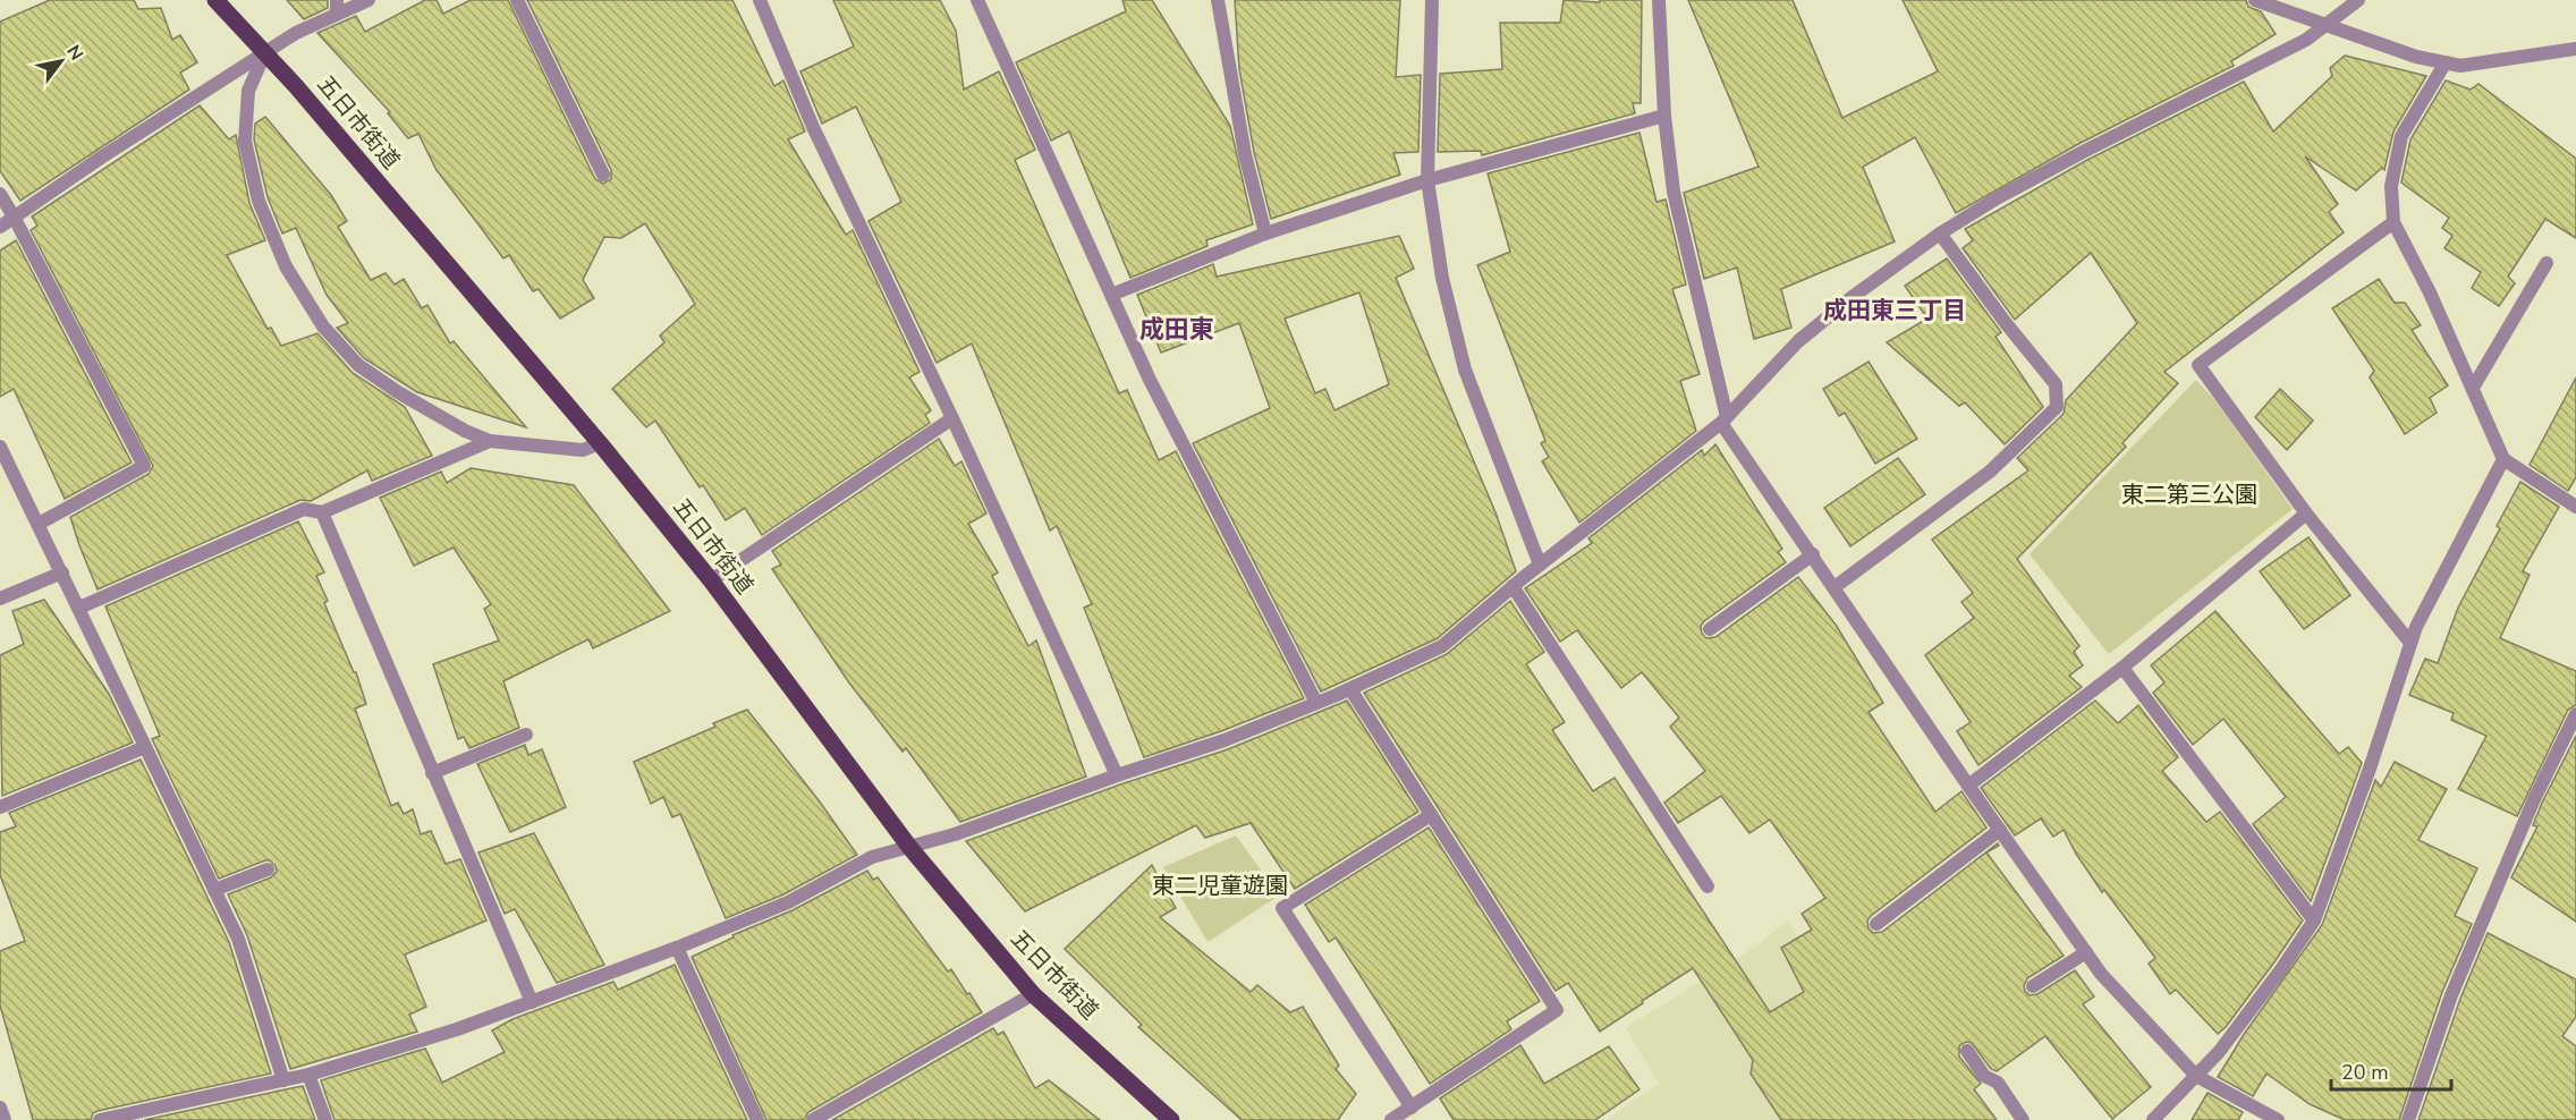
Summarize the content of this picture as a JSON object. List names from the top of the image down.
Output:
{
  "streets": {
    "main road": ["五日市街道"]
  },
  "districts": ["成田東三丁目", "成田東"],
  "parks": ["東二第三公園", "東二児童遊園"],
  "scale_bar": "20 m",
  "north": "top right"
}
